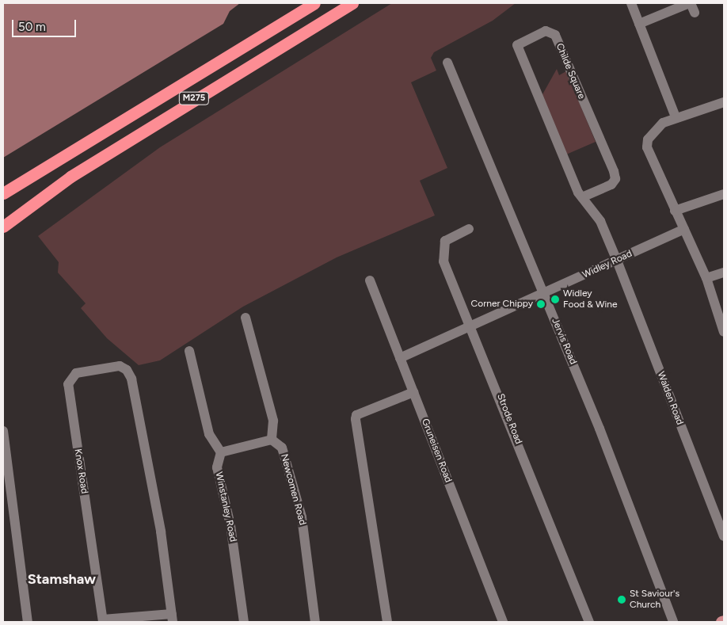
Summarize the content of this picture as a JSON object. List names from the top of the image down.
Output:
{
  "streets": {
    "highway": ["M275"],
    "street": [
      "Childe Square",
      "Widley Road",
      "Jervis Road",
      "Walden Road",
      "Strode Road",
      "Gruneisen Road",
      "Knox Road",
      "Newcomen Road",
      "Winstanley Road"
    ]
  },
  "crossings": [
    ["Childe Square", "Widley Road"],
    ["Childe Square", "Walden Road"],
    ["Widley Road", "Jervis Road"],
    ["Widley Road", "Walden Road"],
    ["Widley Road", "Strode Road"],
    ["Widley Road", "Gruneisen Road"]
  ],
  "districts": ["Stamshaw"],
  "places": ["Widley Food & Wine", "Corner Chippy", "St Saviour's Church"],
  "scale_bar": "50 m"
}
